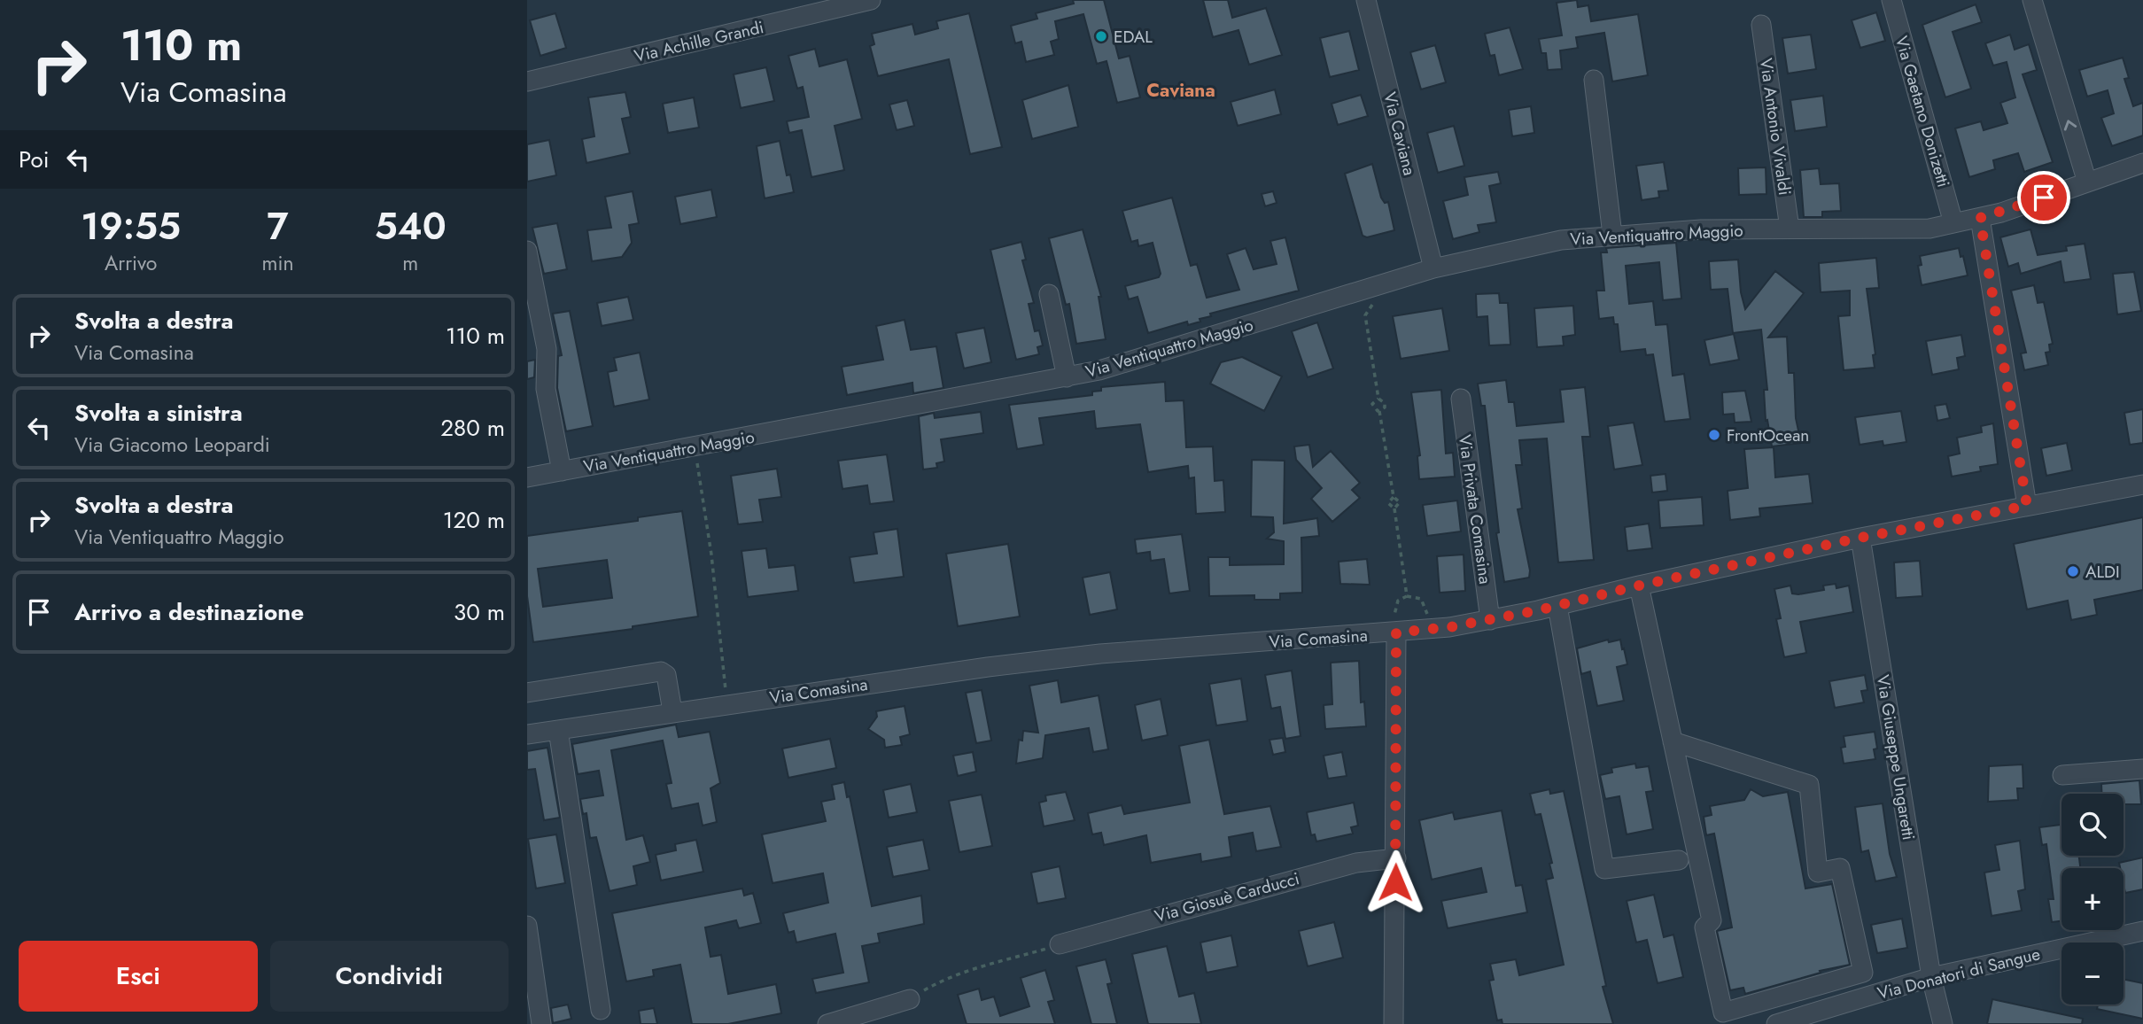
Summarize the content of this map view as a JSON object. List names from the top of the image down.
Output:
{
  "streets": {
    "street": [
      "Via Achille Grandi",
      "Via Gaetano Donizetti",
      "Via Antonio Vivaldi",
      "Via Caviana",
      "Via Ventiquattro Maggio",
      "Via Privata Comasina",
      "Via Comasina",
      "Via Giuseppe Ungaretti",
      "Via Giosuè Carducci",
      "Via Donatori di Sangue"
    ]
  },
  "crossings": [
    ["Via Gaetano Donizetti", "Via Ventiquattro Maggio"],
    ["Via Antonio Vivaldi", "Via Ventiquattro Maggio"],
    ["Via Caviana", "Via Ventiquattro Maggio"],
    ["Via Privata Comasina", "Via Comasina"],
    ["Via Comasina", "Via Giuseppe Ungaretti"],
    ["Via Giuseppe Ungaretti", "Via Donatori di Sangue"]
  ],
  "districts": ["Caviana"],
  "places": ["EDAL", "FrontOcean", "ALDI"],
  "page": {
    "turn": ["110 m", "Via Comasina"],
    "then": "Poi",
    "eta": [
      "19:55",
      "Arrivo",
      "7",
      "min",
      "540",
      "m"
    ],
    "list": [
      {
        "name": "Svolta a destra",
        "note": "Via Comasina",
        "value": "110 m"
      },
      {
        "name": "Svolta a sinistra",
        "note": "Via Giacomo Leopardi",
        "value": "280 m"
      },
      {
        "name": "Svolta a destra",
        "note": "Via Ventiquattro Maggio",
        "value": "120 m"
      },
      {
        "name": "Arrivo a destinazione",
        "value": "30 m"
      }
    ],
    "map_buttons": ["+", "−"],
    "buttons": ["Esci", "Condividi"]
  }
}
